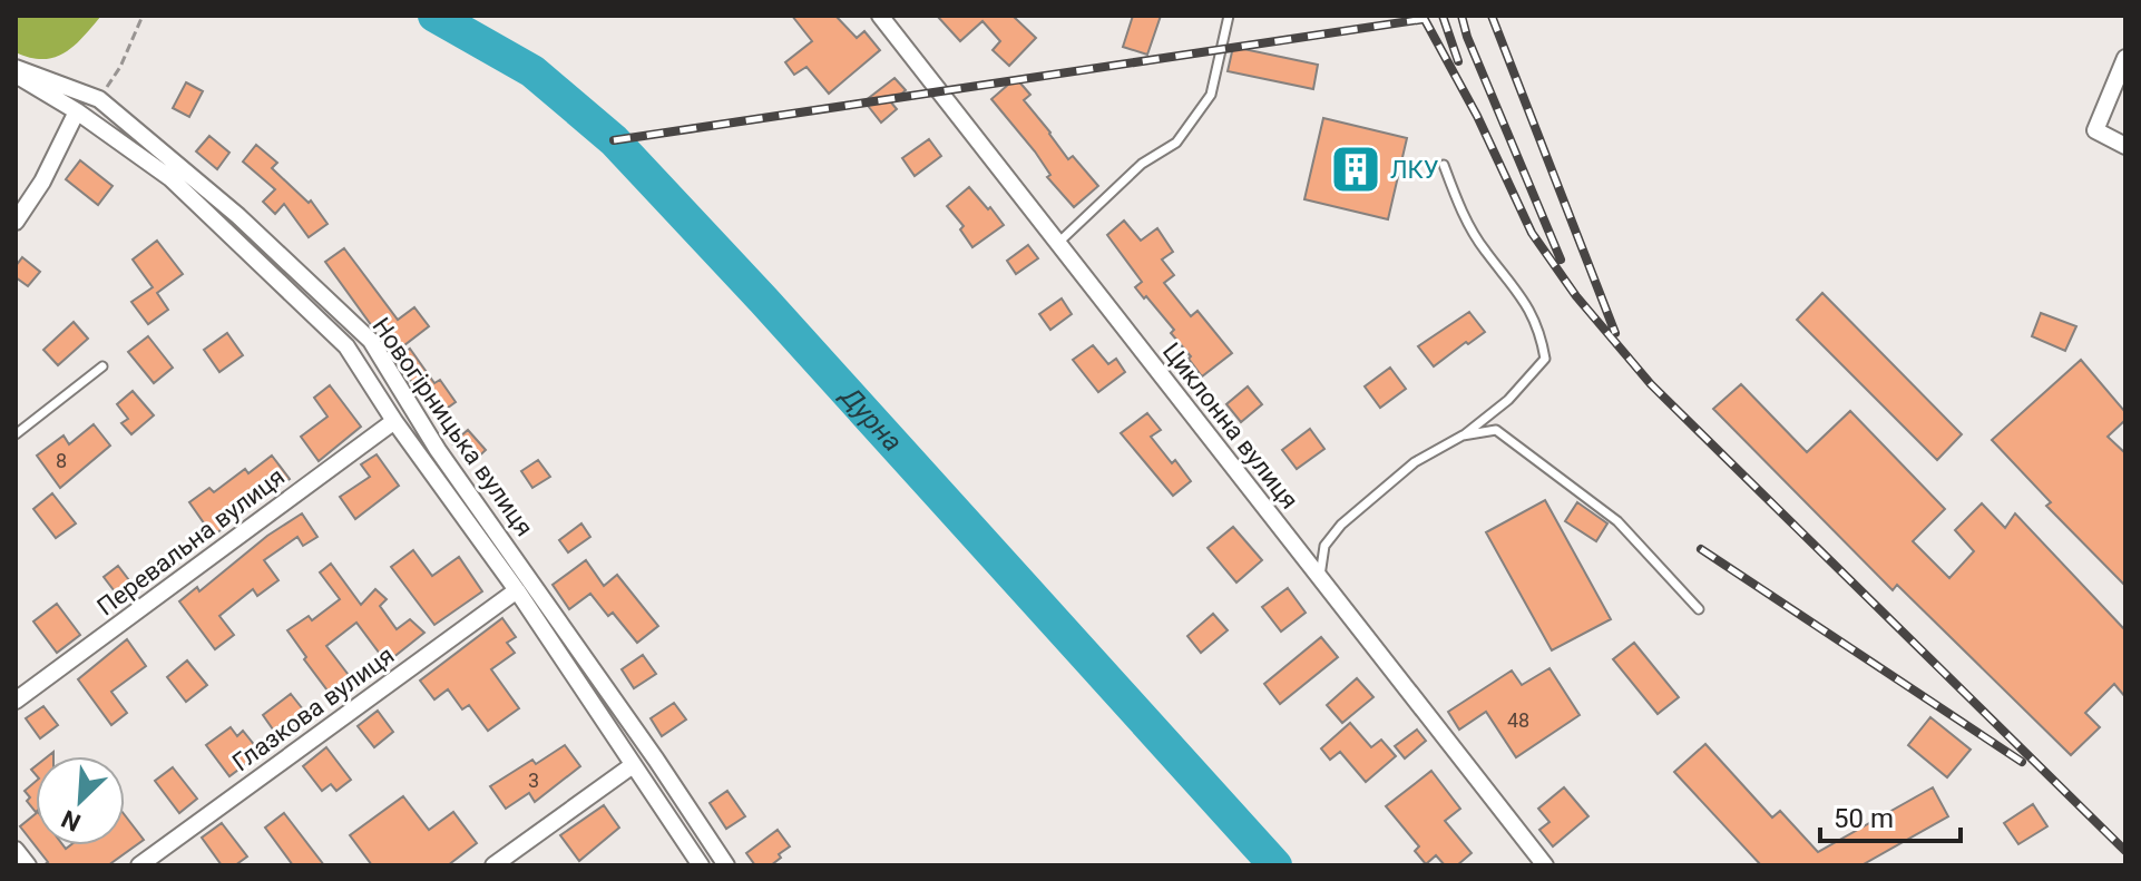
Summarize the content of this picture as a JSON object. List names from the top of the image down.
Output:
{
  "streets": {
    "street": [
      "Циклонна вулиця",
      "Новогірницька вулиця",
      "Перевальна вулиця",
      "Глазкова вулиця"
    ]
  },
  "crossings": [
    ["Новогірницька вулиця", "Перевальна вулиця"],
    ["Новогірницька вулиця", "Глазкова вулиця"]
  ],
  "water": ["Дурна"],
  "places": {
    "building": ["ЛКУ"]
  },
  "house_numbers": ["8", "48", "3"],
  "scale_bar": "50 m",
  "north": "bottom left"
}
